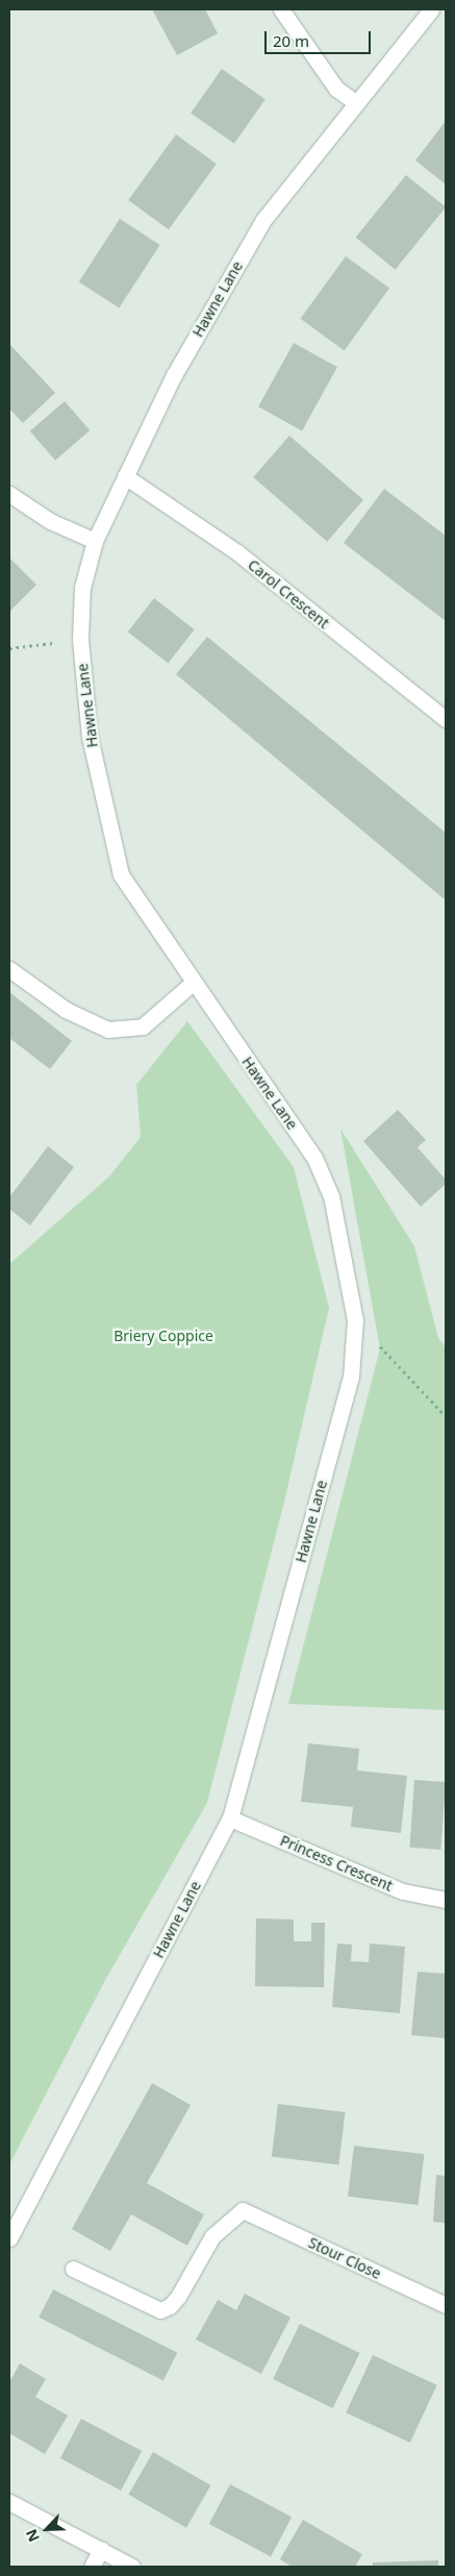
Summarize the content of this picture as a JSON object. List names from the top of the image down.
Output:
{
  "streets": {
    "street": [
      "Hawne Lane",
      "Carol Crescent",
      "Princess Crescent",
      "Stour Close"
    ]
  },
  "crossings": [
    ["Hawne Lane", "Carol Crescent"],
    ["Hawne Lane", "Princess Crescent"]
  ],
  "parks": ["Briery Coppice"],
  "scale_bar": "20 m",
  "north": "bottom left"
}
